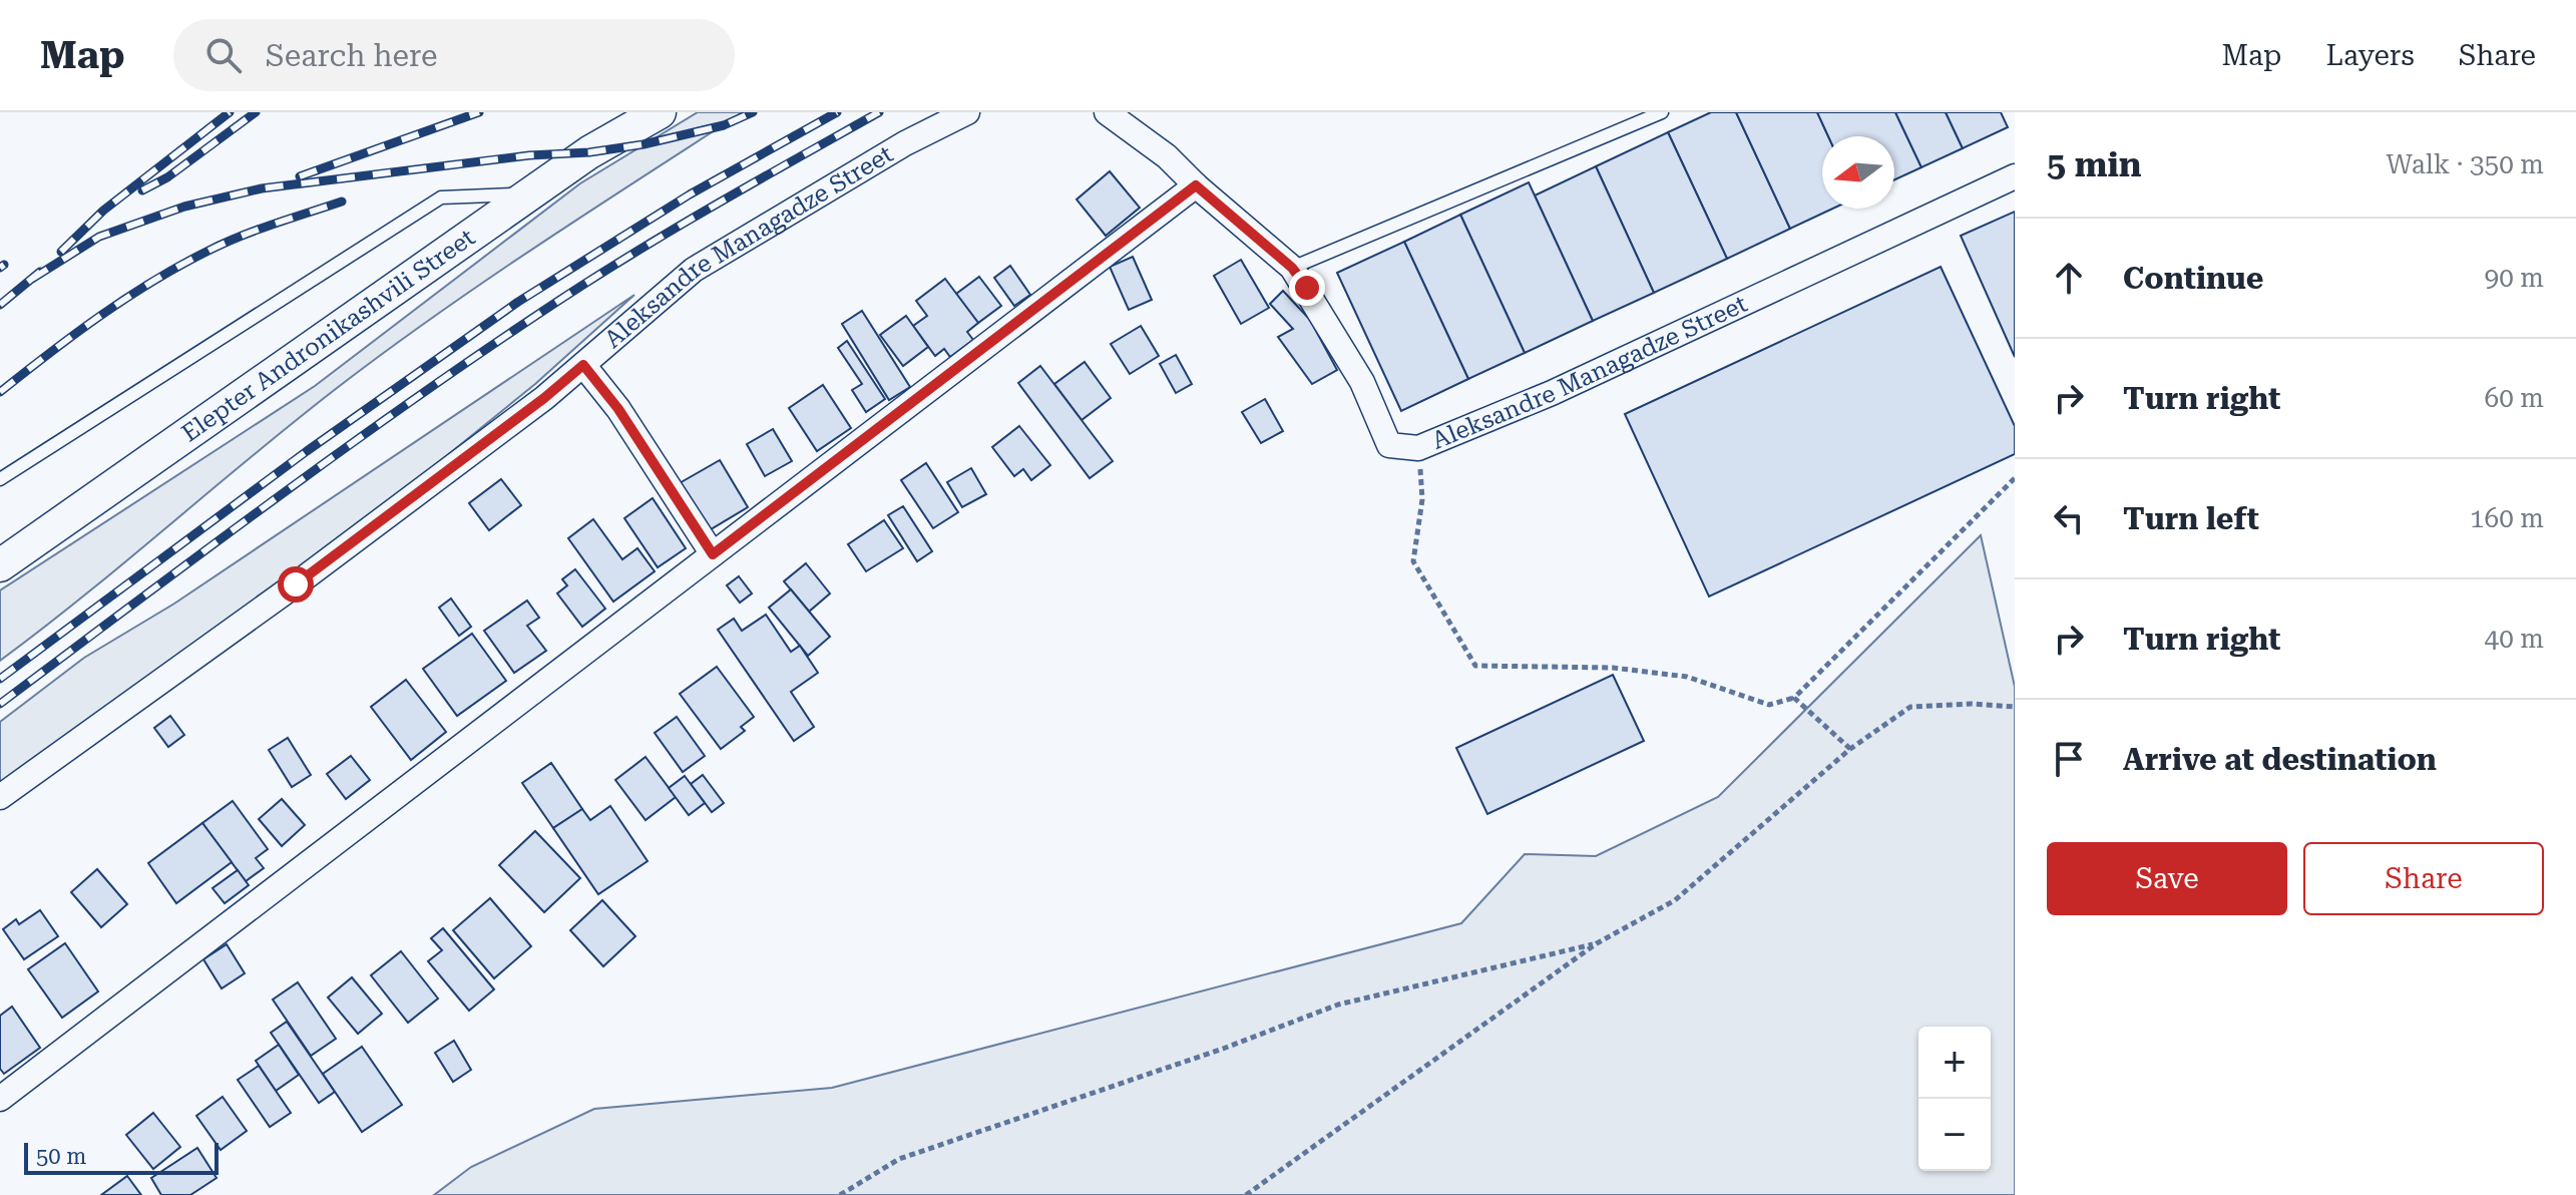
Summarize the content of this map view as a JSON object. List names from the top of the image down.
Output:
{
  "streets": {
    "main road": ["Elepter Andronikashvili Street"],
    "street": ["Aleksandre Managadze Street"]
  },
  "scale_bar": "50 m",
  "north": "left",
  "page": {
    "header": "Map",
    "search": "Search here",
    "nav": ["Map", "Layers", "Share"],
    "heading": ["5 min", "Walk · 350 m"],
    "list": [
      ["Continue", "90 m"],
      ["Turn right", "60 m"],
      ["Turn left", "160 m"],
      ["Turn right", "40 m"],
      "Arrive at destination"
    ],
    "buttons": ["Save", "Share"],
    "map_buttons": ["+", "−"],
    "scale": "50 m"
  }
}
